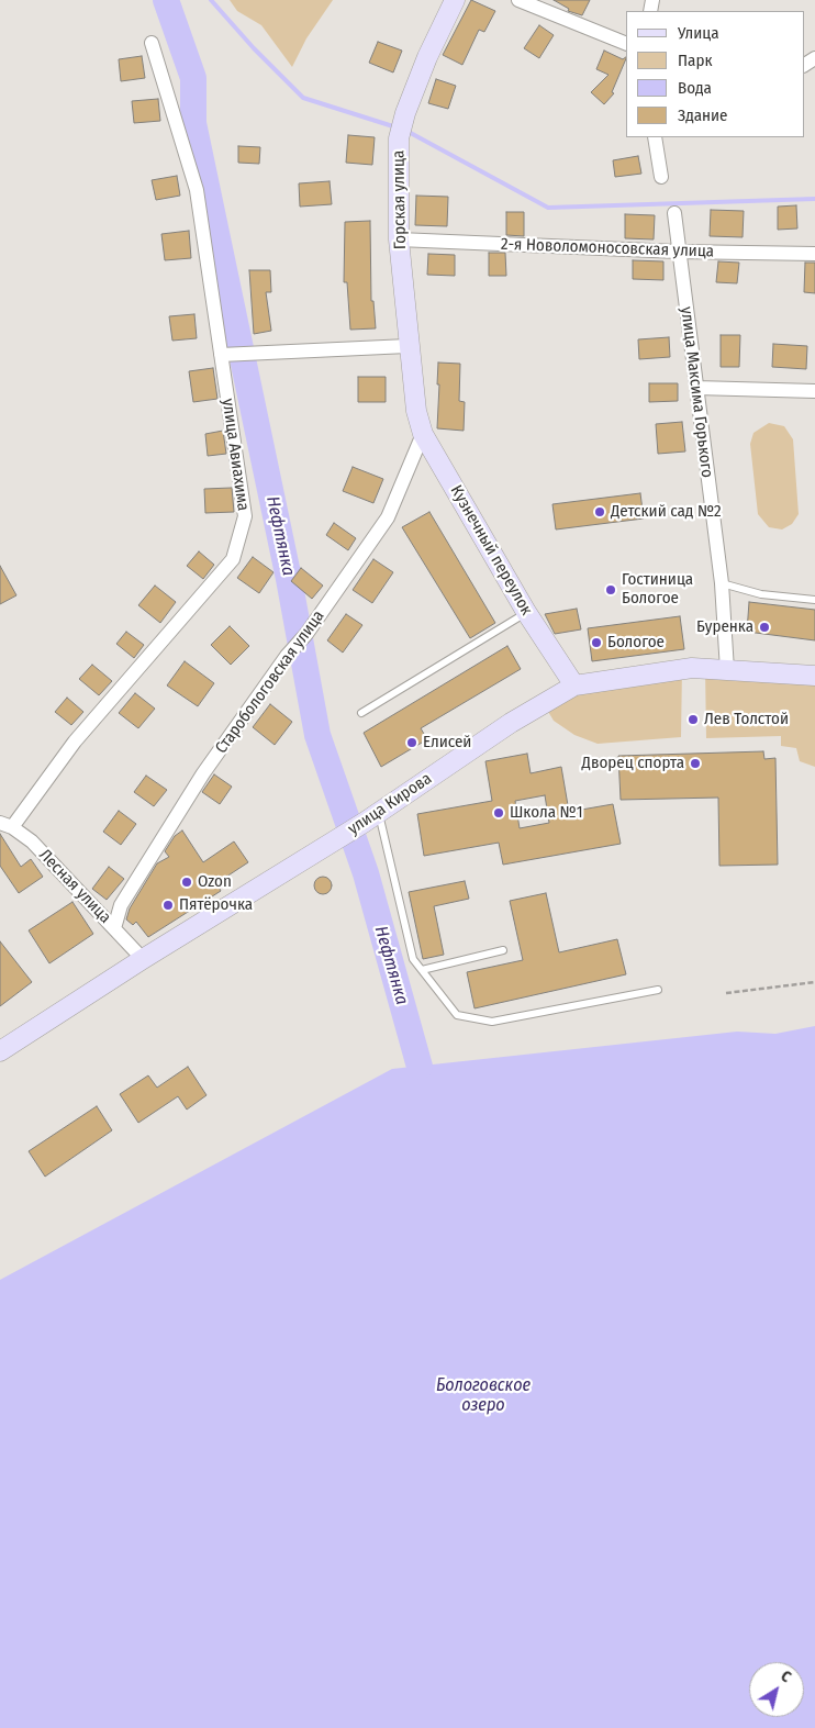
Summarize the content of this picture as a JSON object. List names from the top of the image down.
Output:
{
  "streets": {
    "main road": ["Горская улица", "Кузнечный переулок", "улица Кирова"],
    "street": [
      "2-я Новоломоносовская улица",
      "улица Максима Горького",
      "улица Авиахима",
      "Старобологовская улица",
      "Лесная улица"
    ]
  },
  "crossings": [
    ["Горская улица", "2-я Новоломоносовская улица"],
    ["Горская улица", "Кузнечный переулок"],
    ["2-я Новоломоносовская улица", "улица Максима Горького"],
    ["улица Максима Горького", "улица Кирова"],
    ["улица Авиахима", "Лесная улица"],
    ["Кузнечный переулок", "Старобологовская улица"],
    ["Кузнечный переулок", "улица Кирова"],
    ["Старобологовская улица", "Лесная улица"],
    ["улица Кирова", "Лесная улица"]
  ],
  "water": ["Нефтянка", "Бологовское озеро"],
  "places": [
    "Детский сад №2",
    "Гостиница Бологое",
    "Буренка",
    "Бологое",
    "Лев Толстой",
    "Елисей",
    "Дворец спорта",
    "Школа №1",
    "Ozon",
    "Пятёрочка"
  ],
  "legend": [
    "Улица",
    "Парк",
    "Вода",
    "Здание"
  ],
  "north": "top right"
}
